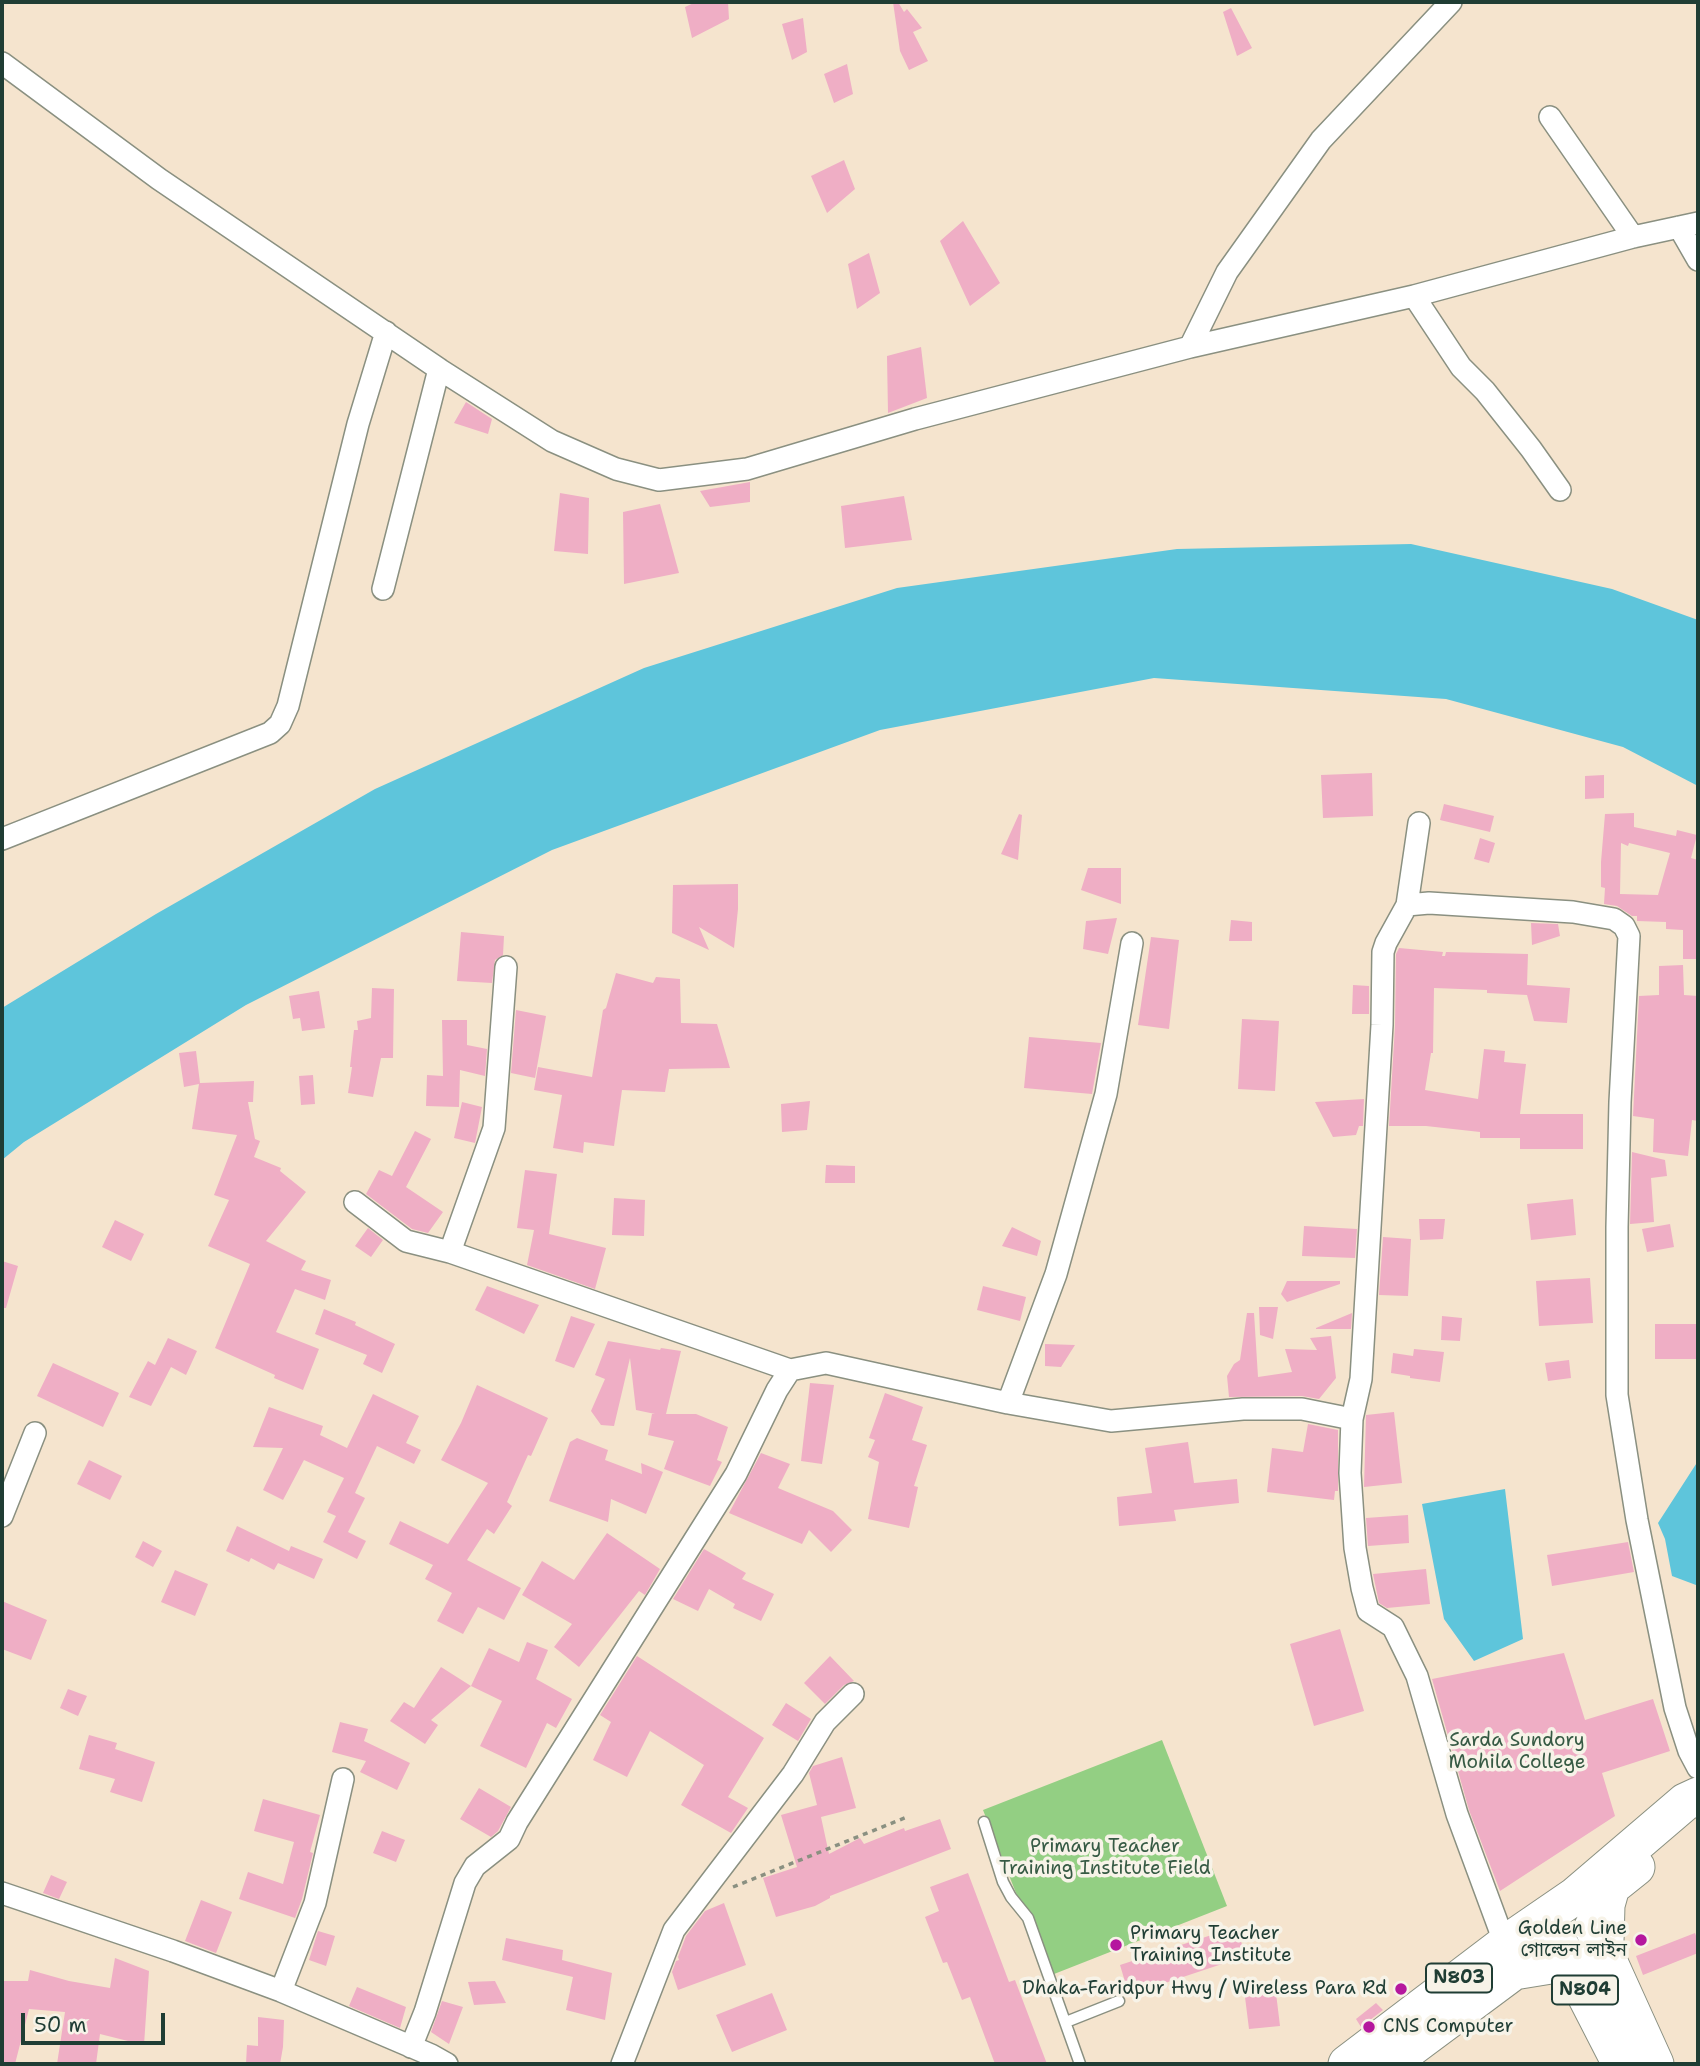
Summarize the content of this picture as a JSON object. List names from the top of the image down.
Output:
{
  "streets": {
    "highway": ["N803", "N804"]
  },
  "crossings": [
    ["N803", "N804"]
  ],
  "parks": ["Sarda Sundory Mohila College", "Primary Teacher Training Institute Field"],
  "places": [
    "Golden Line গোল্ডেন লাইন",
    "Primary Teacher Training Institute",
    "Dhaka-Faridpur Hwy / Wireless Para Rd",
    "CNS Computer"
  ],
  "scale_bar": "50 m"
}
